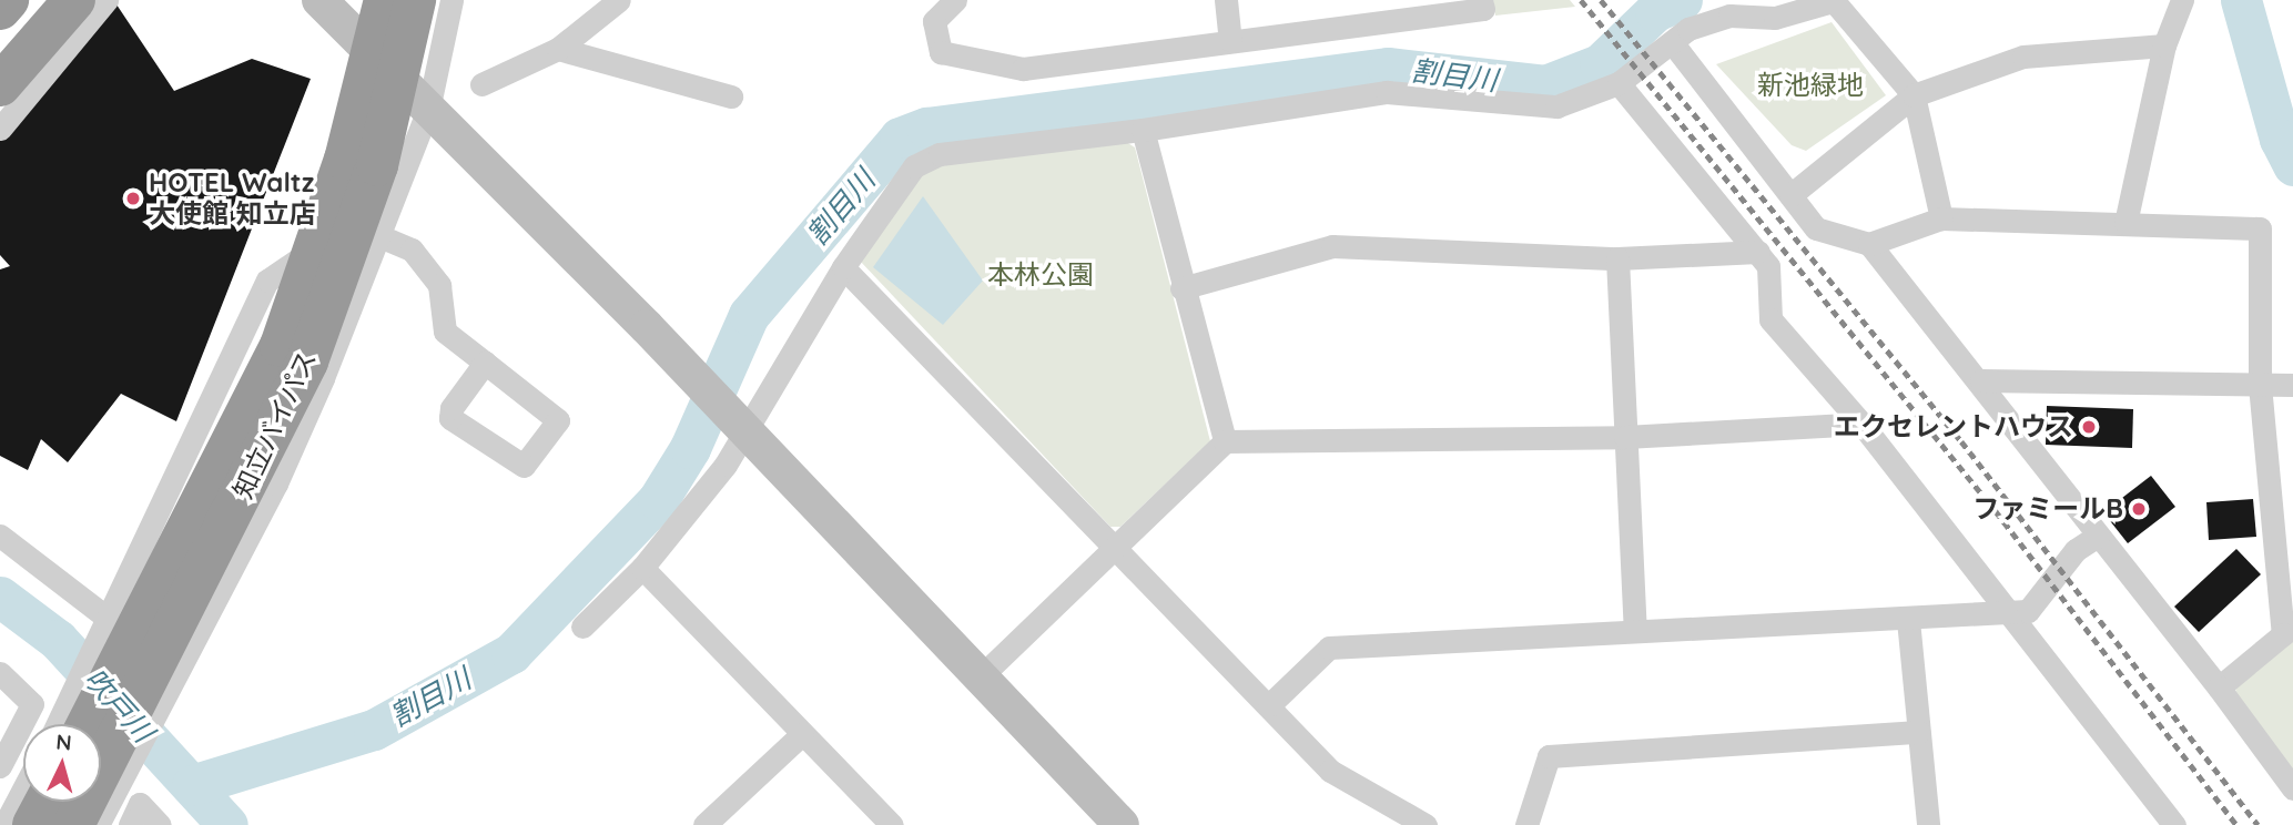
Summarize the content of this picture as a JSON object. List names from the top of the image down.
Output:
{
  "streets": {
    "highway": ["知立バイパス"]
  },
  "water": ["割目川", "吹戸川"],
  "parks": ["新池緑地", "本林公園"],
  "places": ["HOTEL Waltz 大使館 知立店", "エクセレントハウス", "ファミールB"],
  "north": "top"
}
